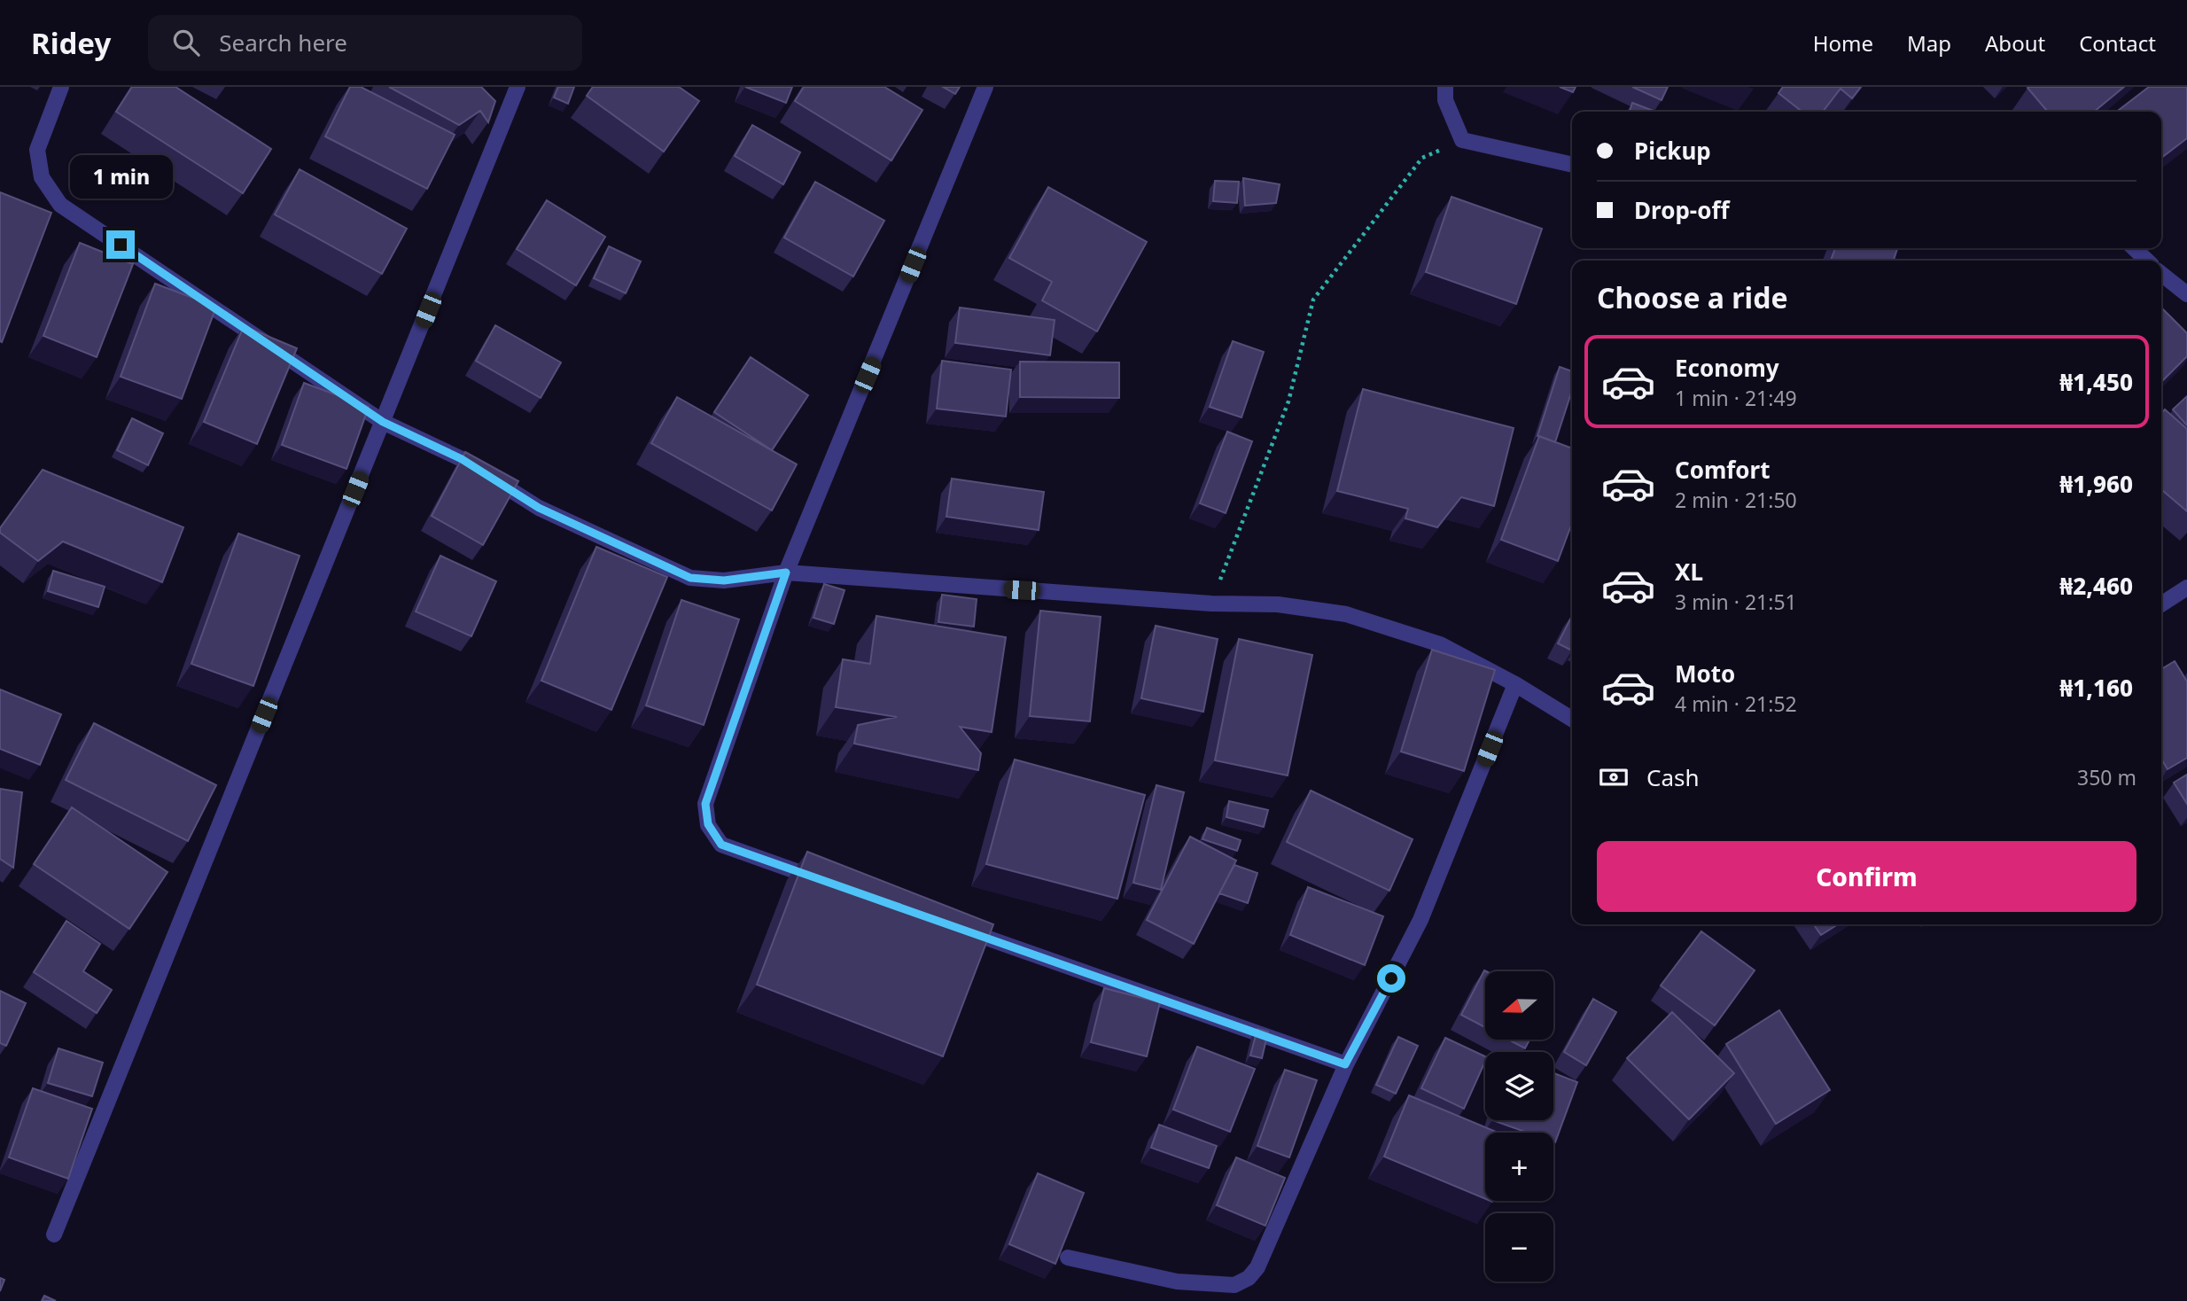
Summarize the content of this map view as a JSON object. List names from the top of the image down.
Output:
{
  "north": "left",
  "page": {
    "header": "Ridey",
    "search": "Search here",
    "nav": [
      "Home",
      "Map",
      "About",
      "Contact"
    ],
    "banner": ["Pickup", "Drop-off"],
    "bubble": "1 min",
    "heading": "Choose a ride",
    "list": [
      {
        "name": "Economy",
        "note": "1 min · 21:49",
        "value": "₦1,450"
      },
      {
        "name": "Comfort",
        "note": "2 min · 21:50",
        "value": "₦1,960"
      },
      {
        "name": "XL",
        "note": "3 min · 21:51",
        "value": "₦2,460"
      },
      {
        "name": "Moto",
        "note": "4 min · 21:52",
        "value": "₦1,160"
      }
    ],
    "pay": ["Cash", "350 m"],
    "buttons": "Confirm",
    "map_buttons": ["+", "−"]
  }
}
